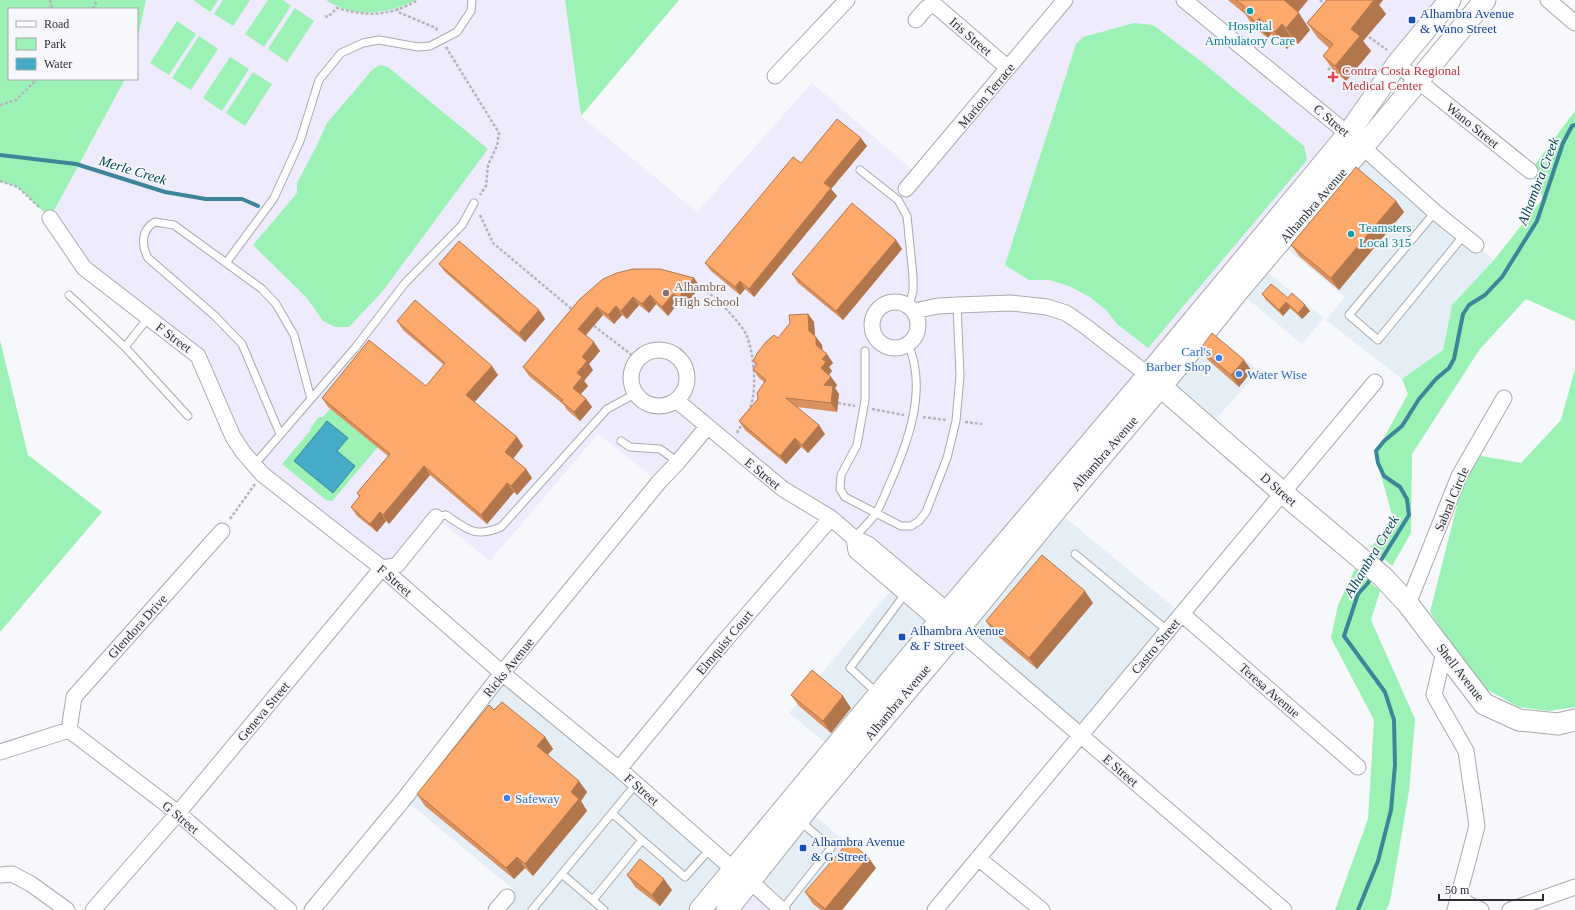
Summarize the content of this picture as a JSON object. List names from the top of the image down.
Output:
{
  "streets": {
    "main road": ["Alhambra Avenue", "D Street", "Shell Avenue"],
    "street": [
      "Iris Street",
      "Marion Terrace",
      "C Street",
      "Wano Street",
      "F Street",
      "E Street",
      "Sabral Circle",
      "Glendora Drive",
      "Elmquist Court",
      "Castro Street",
      "Ricks Avenue",
      "Teresa Avenue",
      "Geneva Street",
      "G Street"
    ]
  },
  "crossings": [
    ["Iris Street", "Marion Terrace"],
    ["C Street", "Alhambra Avenue"],
    ["Wano Street", "Alhambra Avenue"],
    ["Alhambra Avenue", "F Street"],
    ["Alhambra Avenue", "E Street"],
    ["Alhambra Avenue", "D Street"],
    ["F Street", "Elmquist Court"],
    ["F Street", "Ricks Avenue"],
    ["F Street", "Geneva Street"],
    ["E Street", "Elmquist Court"],
    ["E Street", "Castro Street"],
    ["E Street", "Ricks Avenue"],
    ["D Street", "Sabral Circle"],
    ["D Street", "Castro Street"],
    ["D Street", "Shell Avenue"],
    ["Sabral Circle", "Shell Avenue"],
    ["Glendora Drive", "G Street"],
    ["Castro Street", "Teresa Avenue"],
    ["Geneva Street", "G Street"]
  ],
  "water": ["Merle Creek", "Alhambra Creek"],
  "places": {
    "other": [
      "Hospital Ambulatory Care",
      "Teamsters Local 315",
      "Alhambra High School",
      "Carl's Barber Shop",
      "Water Wise",
      "Safeway"
    ],
    "transit": ["Alhambra Avenue & Wano Street", "Alhambra Avenue & F Street", "Alhambra Avenue & G Street"],
    "health": ["Contra Costa Regional Medical Center"]
  },
  "legend": ["Road", "Park", "Water"],
  "scale_bar": "50 m"
}
